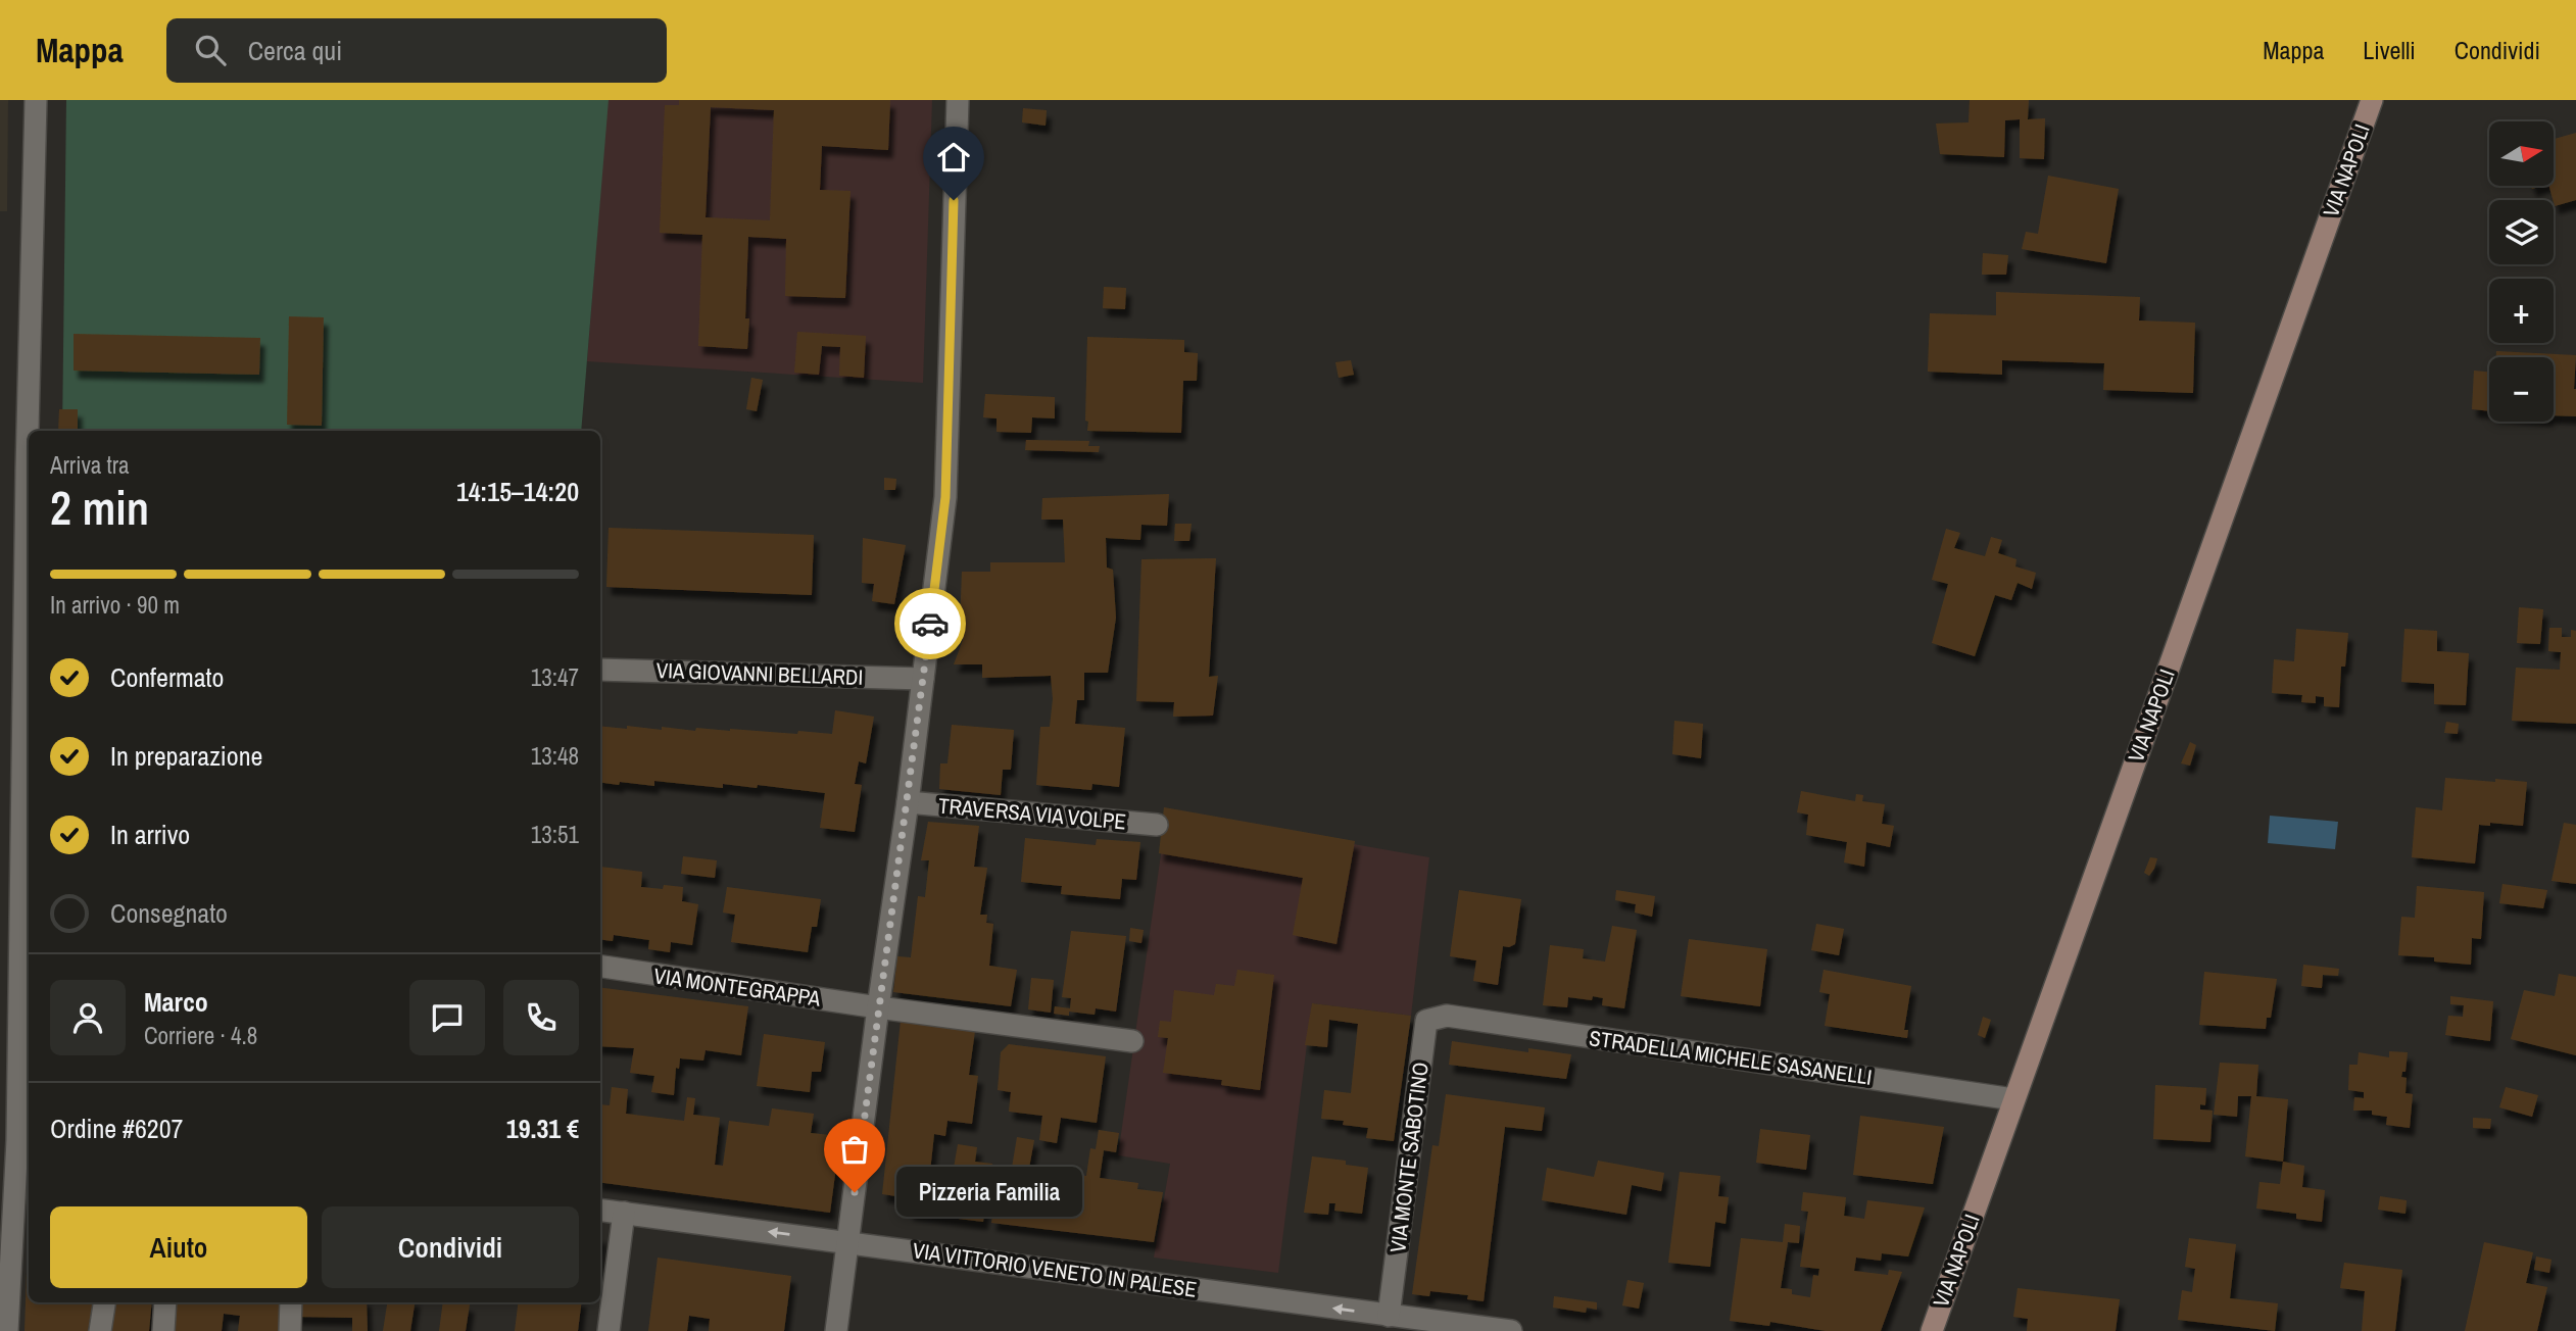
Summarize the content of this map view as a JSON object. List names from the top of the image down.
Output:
{
  "streets": {
    "street": [
      "VIA NAPOLI",
      "VIA GIOVANNI BELLARDI",
      "TRAVERSA VIA VOLPE",
      "VIA MONTEGRAPPA",
      "STRADELLA MICHELE SASANELLI",
      "VIA MONTE SABOTINO",
      "VIA VITTORIO VENETO IN PALESE"
    ]
  },
  "crossings": [
    ["VIA NAPOLI", "STRADELLA MICHELE SASANELLI"],
    ["STRADELLA MICHELE SASANELLI", "VIA MONTE SABOTINO"],
    ["VIA MONTE SABOTINO", "VIA VITTORIO VENETO IN PALESE"]
  ],
  "one_way": ["VIA VITTORIO VENETO IN PALESE"],
  "places": ["Pizzeria Familia"],
  "north": "right",
  "page": {
    "header": "Mappa",
    "search": "Cerca qui",
    "nav": ["Mappa", "Livelli", "Condividi"],
    "map_buttons": ["+", "−"],
    "heading": ["2 min", "Arriva tra", "14:15–14:20"],
    "panel": [
      "Marco",
      "Corriere · 4.8",
      "Ordine #6207",
      "19.31 €"
    ],
    "bar": "In arrivo · 90 m",
    "list": [
      ["Confermato", "13:47"],
      ["In preparazione", "13:48"],
      ["In arrivo", "13:51"],
      "Consegnato"
    ],
    "bubble": "Pizzeria Familia",
    "buttons": ["Aiuto", "Condividi"]
  }
}
